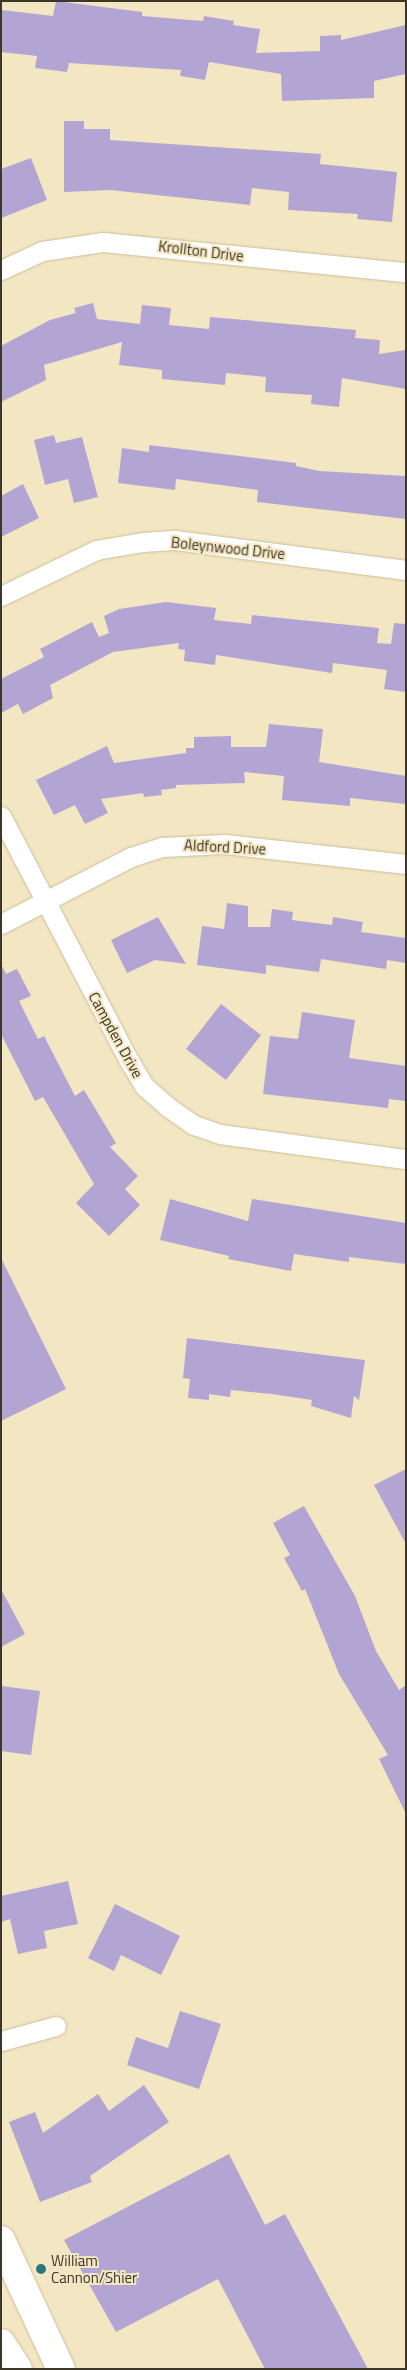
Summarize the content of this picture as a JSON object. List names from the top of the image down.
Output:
{
  "streets": {
    "street": [
      "Krollton Drive",
      "Boleynwood Drive",
      "Aldford Drive",
      "Campden Drive"
    ]
  },
  "crossings": [
    ["Aldford Drive", "Campden Drive"]
  ],
  "places": ["William Cannon/Shier"]
}
